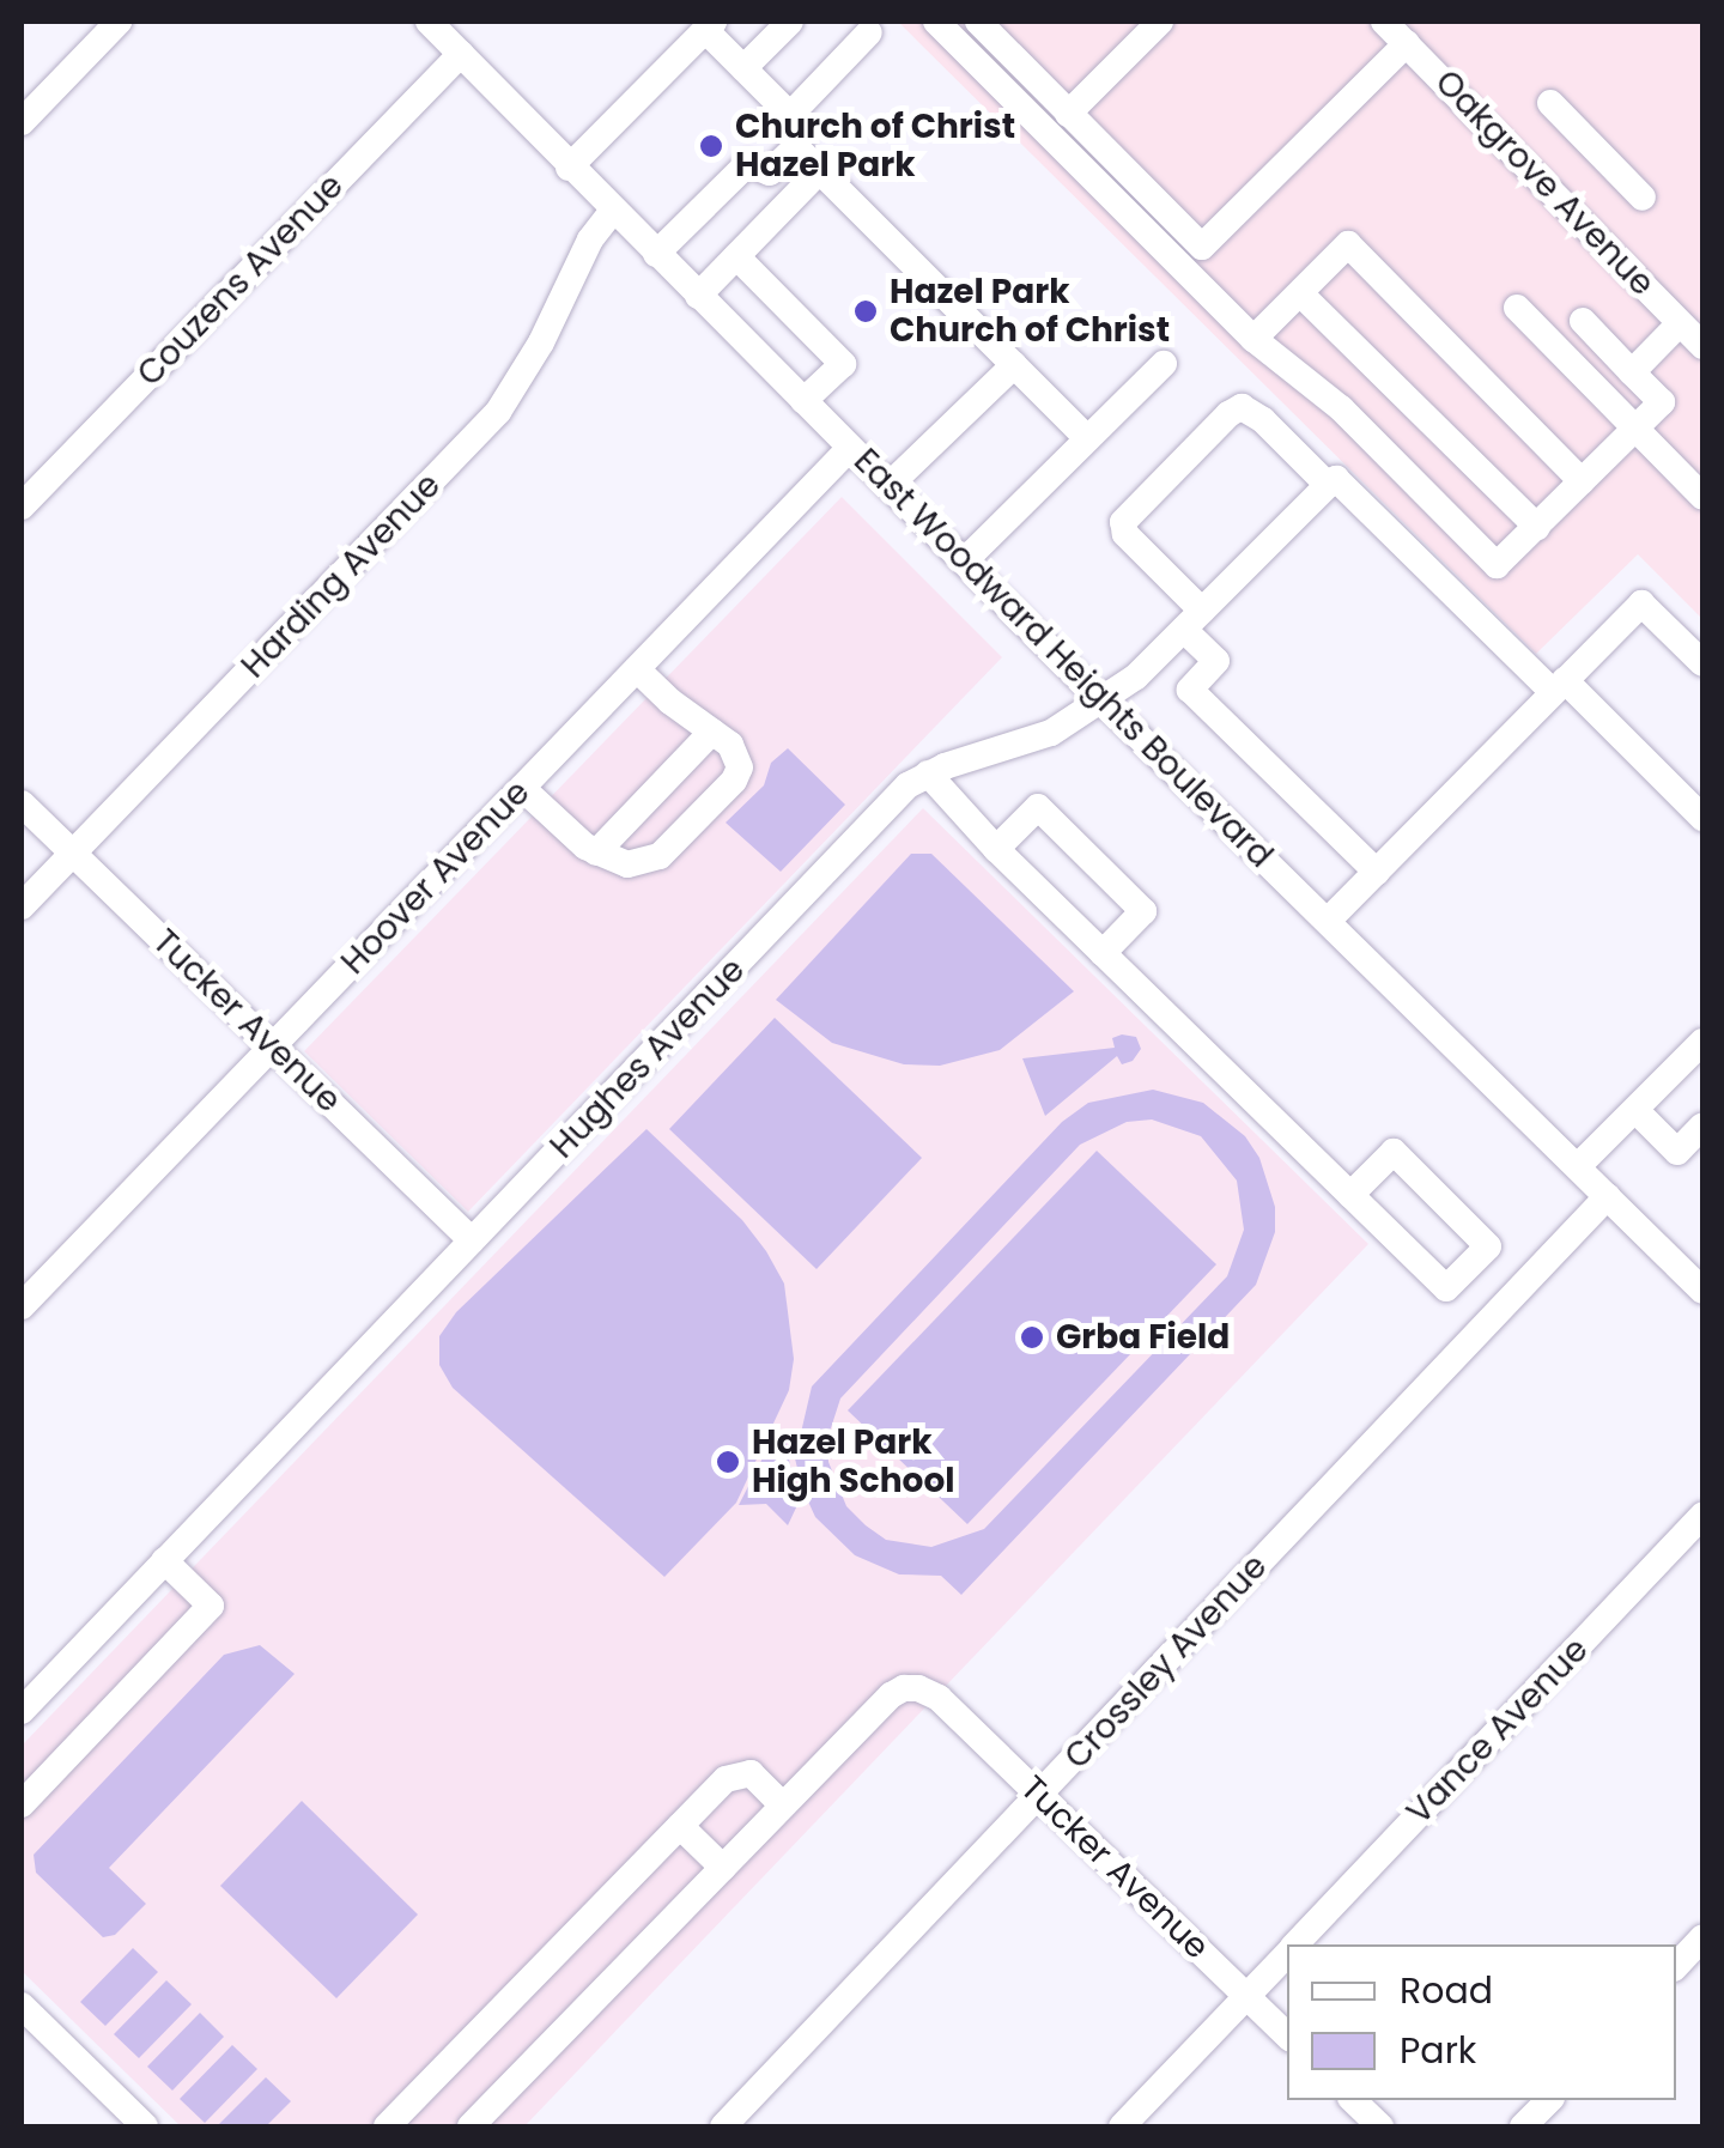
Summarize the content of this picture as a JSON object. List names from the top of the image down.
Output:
{
  "streets": {
    "street": [
      "Oakgrove Avenue",
      "Couzens Avenue",
      "Harding Avenue",
      "East Woodward Heights Boulevard",
      "Hoover Avenue",
      "Tucker Avenue",
      "Hughes Avenue",
      "Crossley Avenue",
      "Vance Avenue"
    ]
  },
  "crossings": [
    ["Couzens Avenue", "East Woodward Heights Boulevard"],
    ["Harding Avenue", "East Woodward Heights Boulevard"],
    ["Harding Avenue", "Tucker Avenue"],
    ["East Woodward Heights Boulevard", "Hoover Avenue"],
    ["East Woodward Heights Boulevard", "Hughes Avenue"],
    ["East Woodward Heights Boulevard", "Crossley Avenue"],
    ["Hoover Avenue", "Tucker Avenue"],
    ["Tucker Avenue", "Hughes Avenue"],
    ["Tucker Avenue", "Crossley Avenue"],
    ["Tucker Avenue", "Vance Avenue"]
  ],
  "places": [
    "Church of Christ Hazel Park",
    "Hazel Park Church of Christ",
    "Grba Field",
    "Hazel Park High School"
  ],
  "legend": ["Road", "Park"]
}
